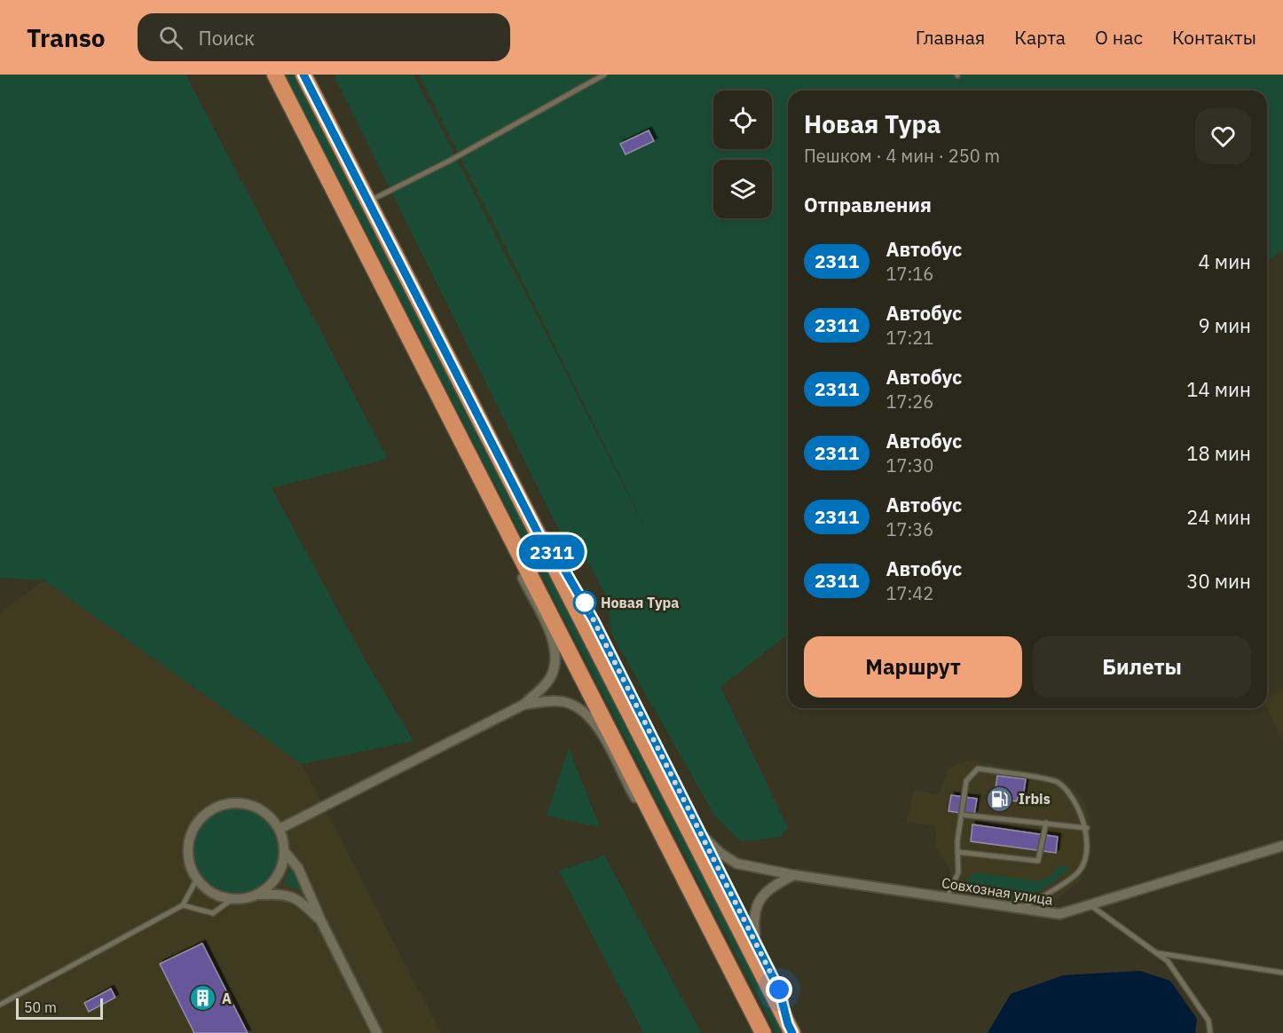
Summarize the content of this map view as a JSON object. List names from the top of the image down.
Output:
{
  "streets": {
    "street": ["Совхозная улица"]
  },
  "places": {
    "other": ["Новая Тура"],
    "fuel station": ["Irbis"],
    "building": ["А"]
  },
  "lines": ["bus line 2311"],
  "scale_bar": "50 m",
  "page": {
    "header": "Transo",
    "search": "Поиск",
    "nav": [
      "Главная",
      "Карта",
      "О нас",
      "Контакты"
    ],
    "on_map": "2311",
    "heading": [
      ["Новая Тура", "Пешком · 4 мин · 250 m"],
      "Отправления"
    ],
    "list": [
      {
        "mark": "2311",
        "name": "Автобус",
        "note": "17:16",
        "value": "4 мин"
      },
      {
        "mark": "2311",
        "name": "Автобус",
        "note": "17:21",
        "value": "9 мин"
      },
      {
        "mark": "2311",
        "name": "Автобус",
        "note": "17:26",
        "value": "14 мин"
      },
      {
        "mark": "2311",
        "name": "Автобус",
        "note": "17:30",
        "value": "18 мин"
      },
      {
        "mark": "2311",
        "name": "Автобус",
        "note": "17:36",
        "value": "24 мин"
      },
      {
        "mark": "2311",
        "name": "Автобус",
        "note": "17:42",
        "value": "30 мин"
      }
    ],
    "buttons": ["Маршрут", "Билеты"],
    "scale": "50 m"
  }
}
